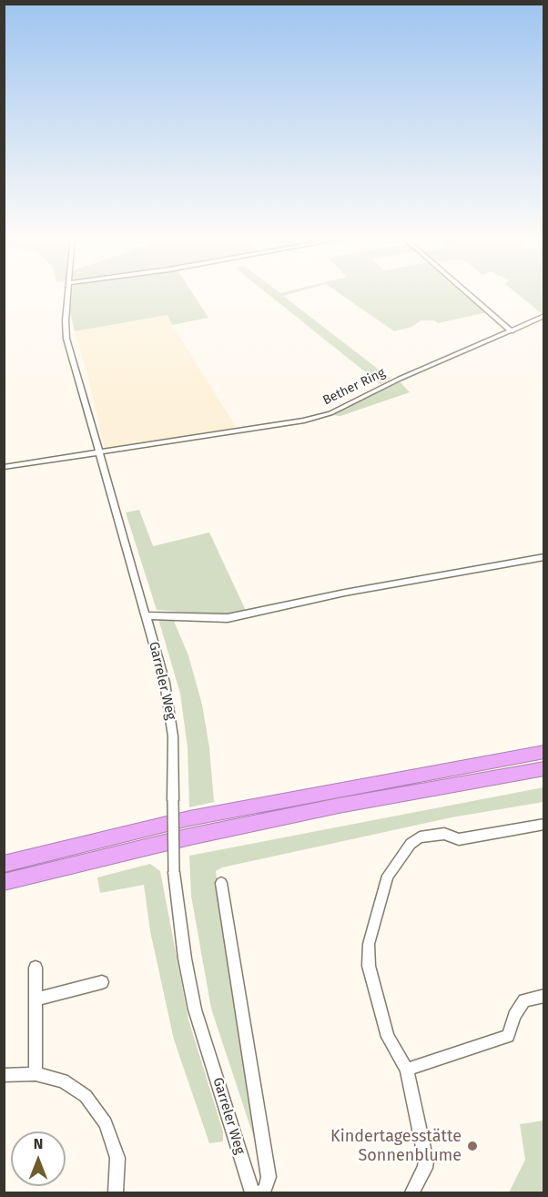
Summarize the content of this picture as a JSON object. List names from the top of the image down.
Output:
{
  "streets": {
    "street": ["Bether Ring", "Garreler Weg"]
  },
  "crossings": [
    ["Bether Ring", "Garreler Weg"]
  ],
  "places": ["Kindertagesstätte Sonnenblume"],
  "north": "top"
}
